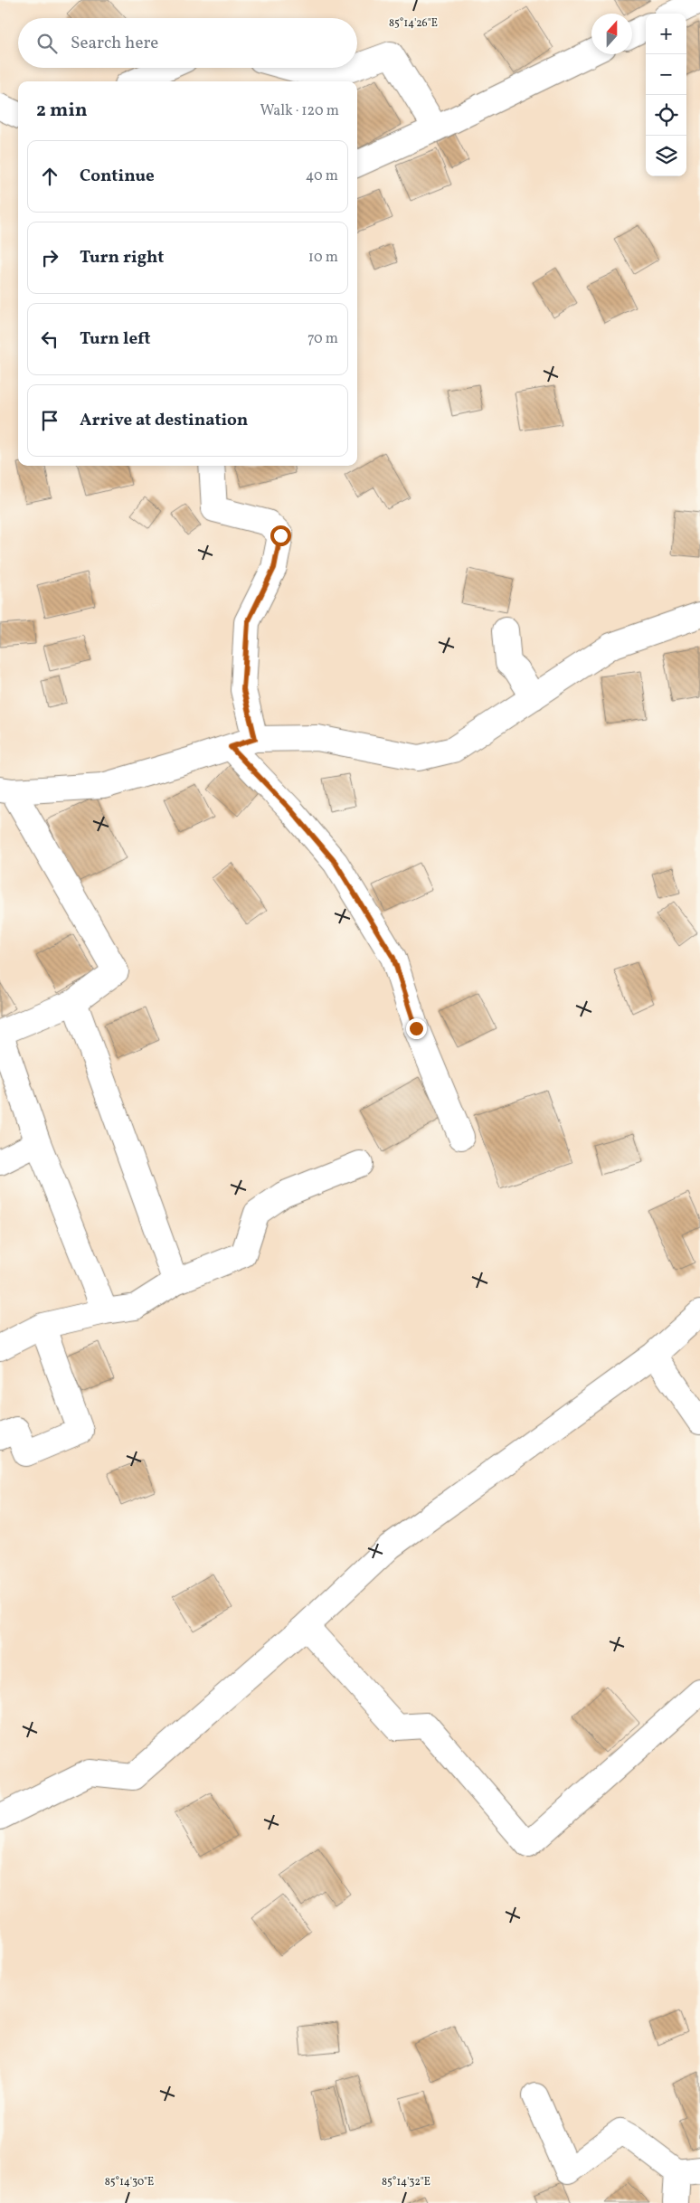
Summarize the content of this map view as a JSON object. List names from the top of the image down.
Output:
{
  "north": "top",
  "page": {
    "map_buttons": ["+", "−"],
    "search": "Search here",
    "heading": ["2 min", "Walk · 120 m"],
    "list": [
      ["Continue", "40 m"],
      ["Turn right", "10 m"],
      ["Turn left", "70 m"],
      "Arrive at destination"
    ]
  },
  "coordinates": ["85°14'26\"E", "85°14'30\"E", "85°14'32\"E"]
}
